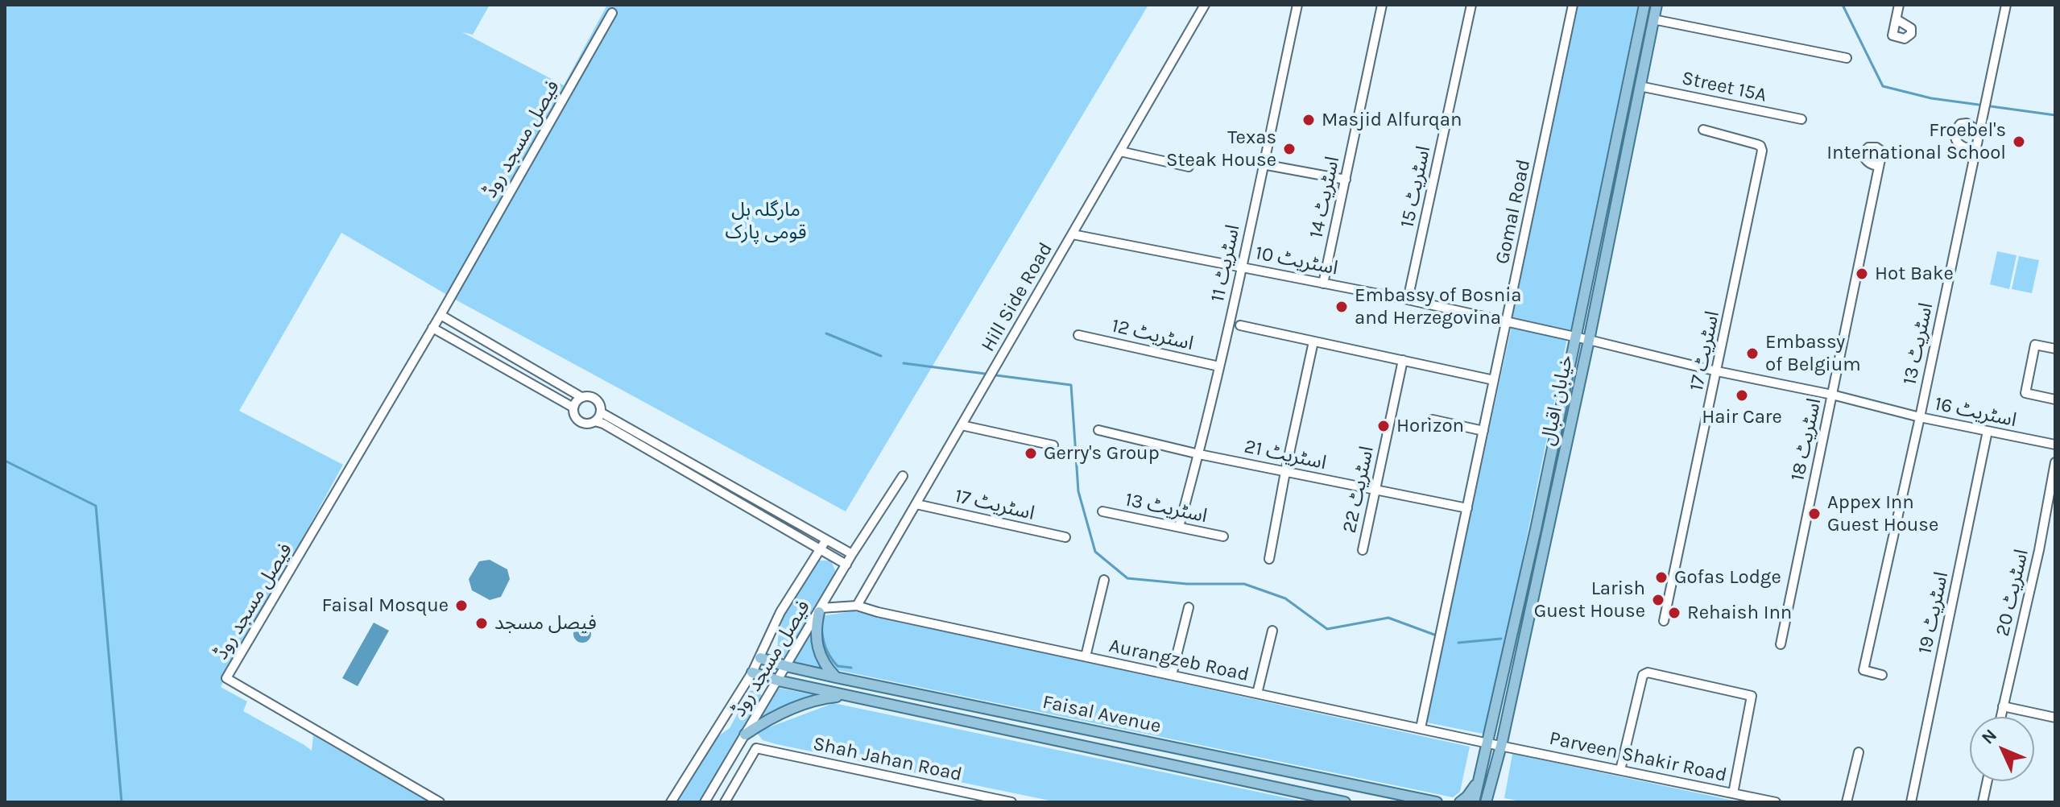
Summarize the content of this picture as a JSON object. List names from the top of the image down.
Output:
{
  "streets": {
    "main road": ["خیابان اقبال", "Faisal Avenue"],
    "street": [
      "Street 15A",
      "فیصل مسجد روڈ",
      "اسٹریٹ 15",
      "اسٹریٹ 14",
      "Gomal Road",
      "اسٹریٹ 10",
      "اسٹریٹ 11",
      "Hill Side Road",
      "اسٹریٹ 12",
      "اسٹریٹ 13",
      "اسٹریٹ 17",
      "اسٹریٹ 16",
      "اسٹریٹ 18",
      "اسٹریٹ 21",
      "اسٹریٹ 22",
      "اسٹریٹ 20",
      "اسٹریٹ 19",
      "Aurangzeb Road",
      "Parveen Shakir Road",
      "Shah Jahan Road"
    ]
  },
  "crossings": [
    ["Street 15A", "خیابان اقبال"],
    ["فیصل مسجد روڈ", "Aurangzeb Road"],
    ["فیصل مسجد روڈ", "Faisal Avenue"],
    ["اسٹریٹ 15", "اسٹریٹ 10"],
    ["اسٹریٹ 14", "اسٹریٹ 10"],
    ["Gomal Road", "اسٹریٹ 10"],
    ["Gomal Road", "اسٹریٹ 21"],
    ["Gomal Road", "Aurangzeb Road"],
    ["اسٹریٹ 10", "اسٹریٹ 11"],
    ["اسٹریٹ 10", "Hill Side Road"],
    ["اسٹریٹ 10", "خیابان اقبال"],
    ["اسٹریٹ 10", "اسٹریٹ 16"],
    ["اسٹریٹ 11", "اسٹریٹ 12"],
    ["اسٹریٹ 11", "اسٹریٹ 13"],
    ["اسٹریٹ 11", "اسٹریٹ 21"],
    ["Hill Side Road", "اسٹریٹ 17"],
    ["Hill Side Road", "Aurangzeb Road"],
    ["اسٹریٹ 13", "اسٹریٹ 16"],
    ["اسٹریٹ 17", "اسٹریٹ 16"],
    ["خیابان اقبال", "اسٹریٹ 16"],
    ["خیابان اقبال", "Aurangzeb Road"],
    ["خیابان اقبال", "Parveen Shakir Road"],
    ["اسٹریٹ 16", "اسٹریٹ 18"],
    ["اسٹریٹ 16", "اسٹریٹ 19"],
    ["اسٹریٹ 21", "اسٹریٹ 22"],
    ["Aurangzeb Road", "Parveen Shakir Road"]
  ],
  "parks": ["مارگلہ ہل قومی پارک"],
  "places": [
    "Masjid Alfurqan",
    "Froebel's International School",
    "Texas Steak House",
    "Hot Bake",
    "Embassy of Bosnia and Herzegovina",
    "Embassy of Belgium",
    "Hair Care",
    "Horizon",
    "Gerry's Group",
    "Appex Inn Guest House",
    "Gofas Lodge",
    "Larish Guest House",
    "Faisal Mosque",
    "Rehaish Inn",
    "فیصل مسجد"
  ],
  "north": "top left"
}
